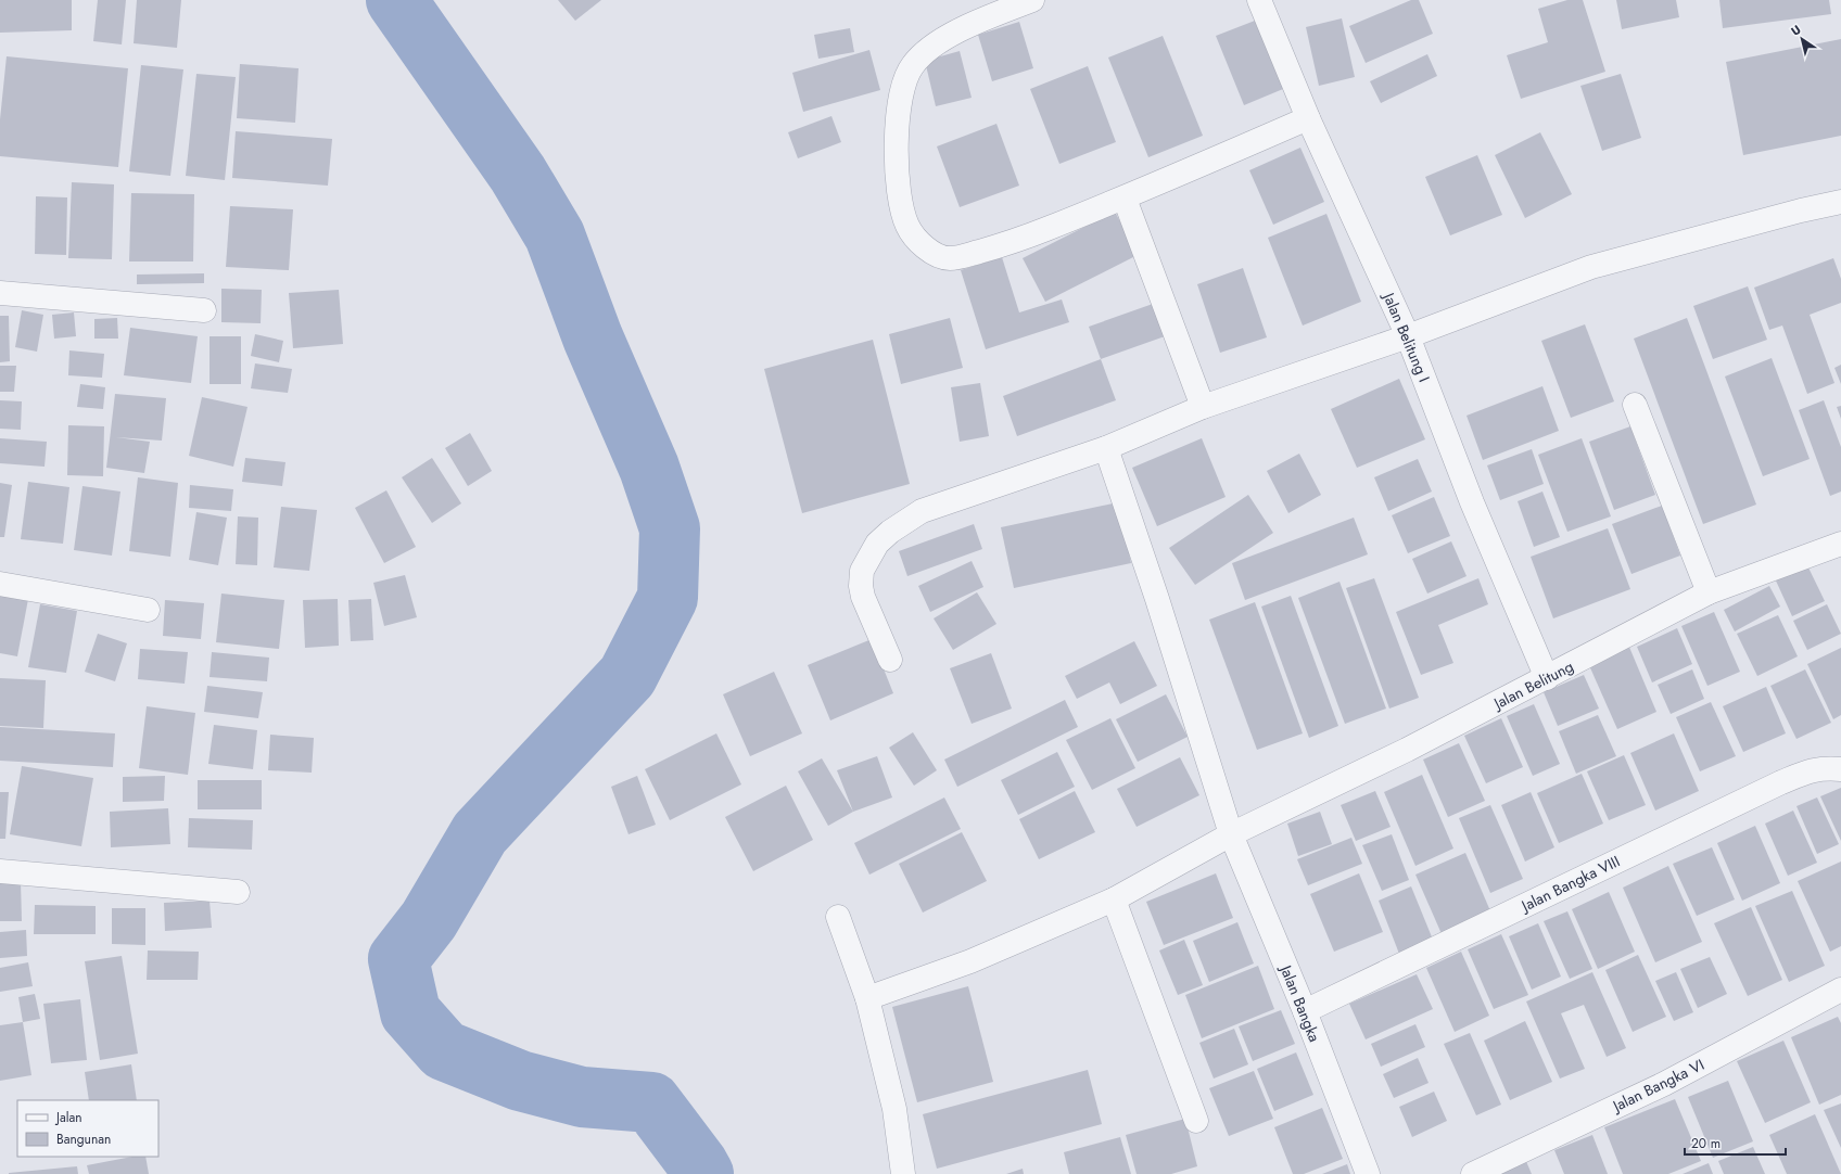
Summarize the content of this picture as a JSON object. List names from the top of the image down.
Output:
{
  "streets": {
    "street": [
      "Jalan Belitung I",
      "Jalan Belitung",
      "Jalan Bangka VIII",
      "Jalan Bangka",
      "Jalan Bangka VI"
    ]
  },
  "crossings": [
    ["Jalan Belitung I", "Jalan Belitung"],
    ["Jalan Belitung", "Jalan Bangka"],
    ["Jalan Bangka VIII", "Jalan Bangka"]
  ],
  "legend": ["Jalan", "Bangunan"],
  "scale_bar": "20 m",
  "north": "top left"
}
